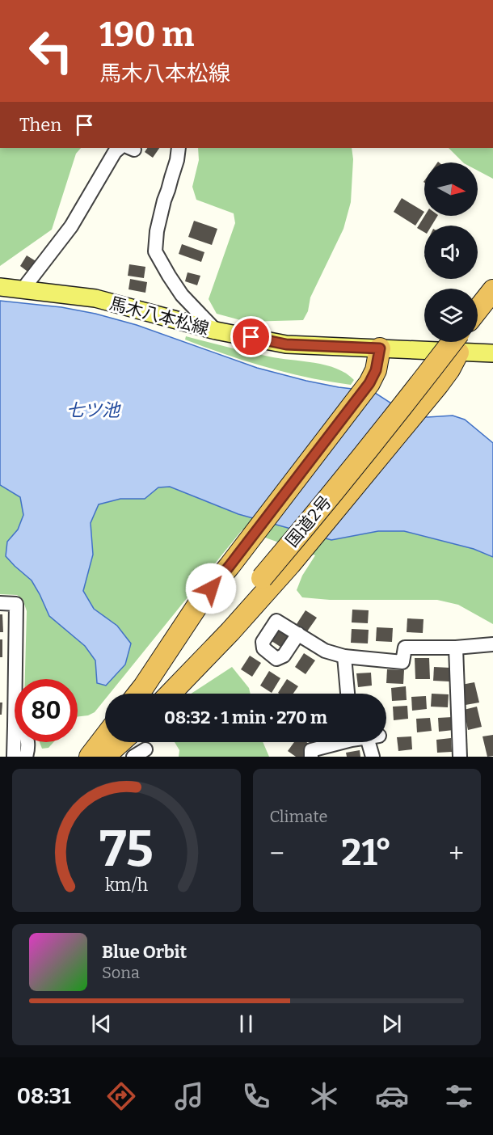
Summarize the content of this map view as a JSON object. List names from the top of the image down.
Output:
{
  "streets": {
    "highway": ["国道2号"],
    "main road": ["馬木八本松線"]
  },
  "crossings": [
    ["馬木八本松線", "国道2号"]
  ],
  "water": ["七ツ池"],
  "north": "right",
  "page": {
    "turn": ["190 m", "馬木八本松線"],
    "then": "Then",
    "limit": "80",
    "trip": "08:32 · 1 min · 270 m",
    "tile": "Climate",
    "heat": ["−", "21°", "+"],
    "song": ["Blue Orbit", "Sona"],
    "tabs": "08:31",
    "gauge": ["75", "km/h"]
  }
}
